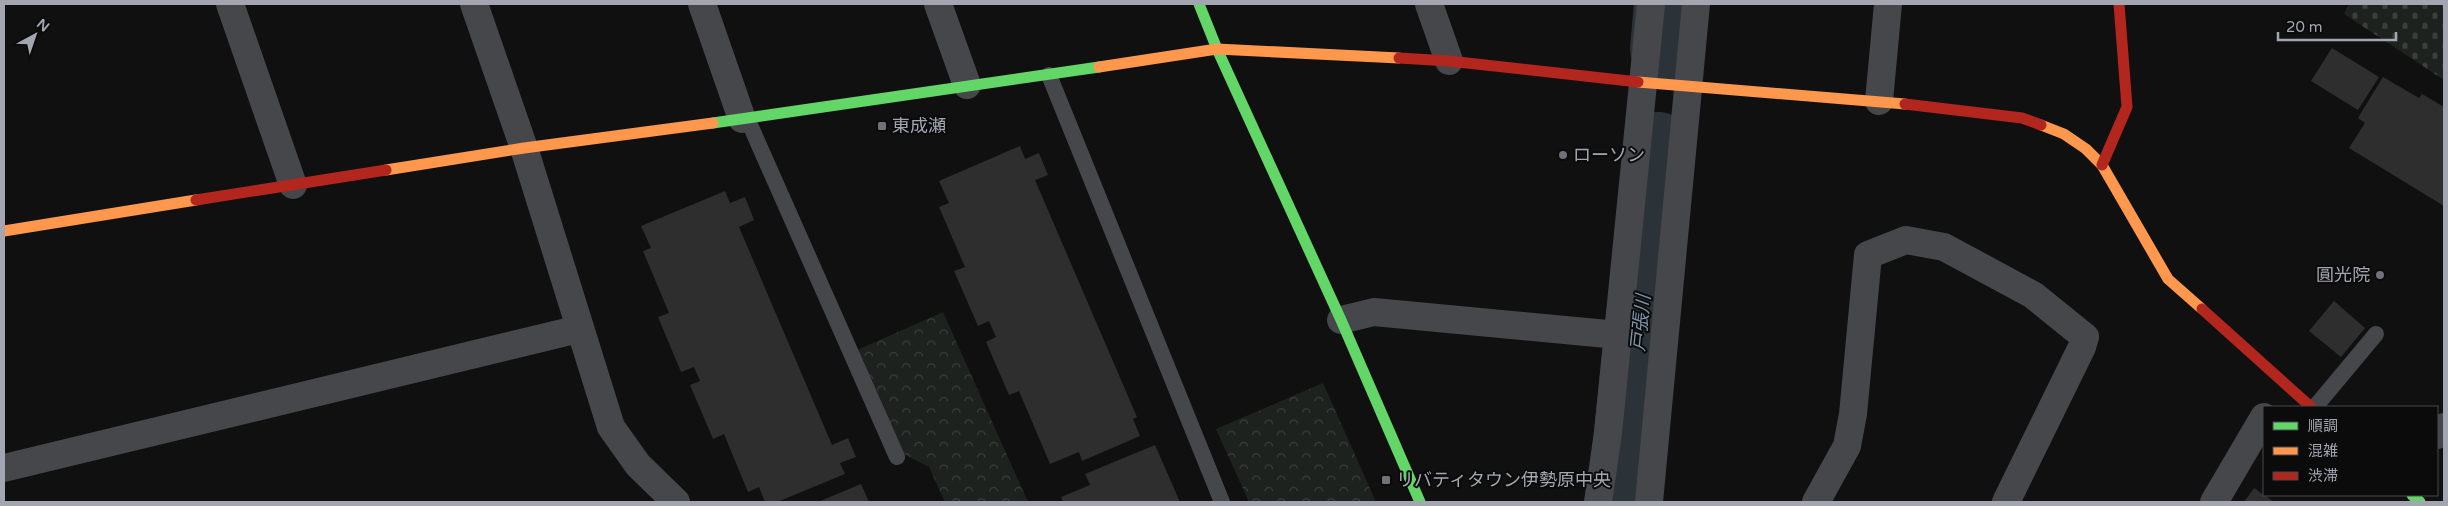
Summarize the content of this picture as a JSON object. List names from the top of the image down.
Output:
{
  "water": ["戸張川"],
  "places": {
    "transit": ["東成瀬", "リバティタウン伊勢原中央"],
    "other": ["ローソン", "圓光院"]
  },
  "legend": ["順調", "混雑", "渋滞"],
  "scale_bar": "20 m",
  "north": "top right"
}
